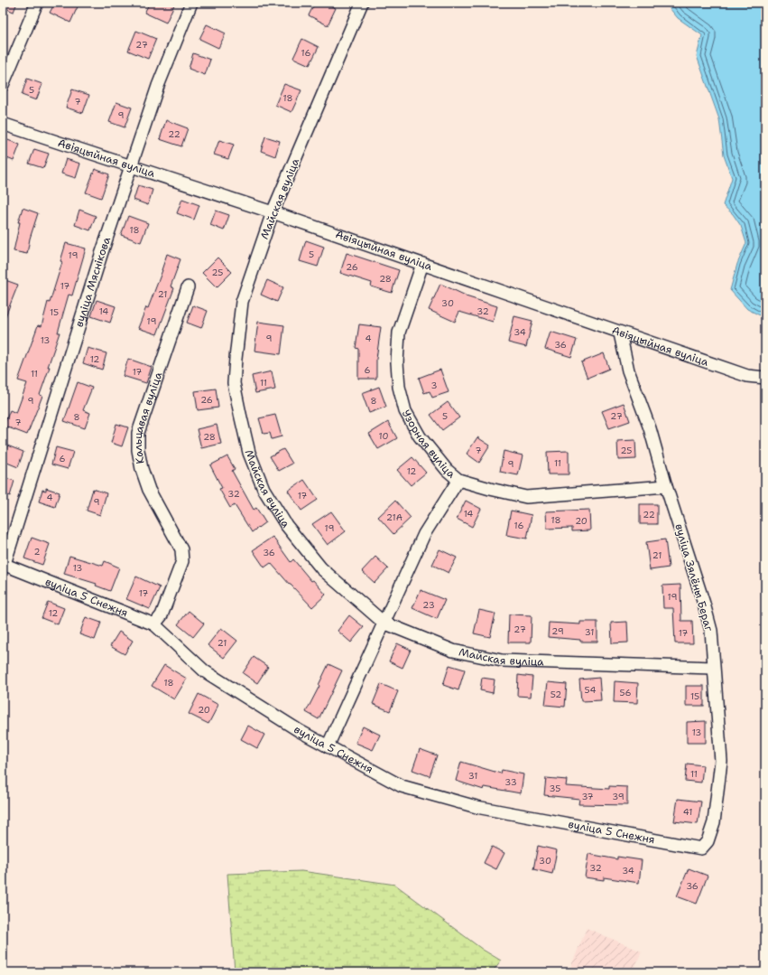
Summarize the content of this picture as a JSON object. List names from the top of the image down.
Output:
{
  "streets": {
    "street": [
      "Авіяцыйная вуліца",
      "Майская вуліца",
      "вуліца Мяснікова",
      "Кальцавая вуліца",
      "Узорная вуліца",
      "вуліца Зялёны Бераг",
      "вуліца 5 Снежня"
    ]
  },
  "crossings": [
    ["Авіяцыйная вуліца", "Майская вуліца"],
    ["Авіяцыйная вуліца", "вуліца Мяснікова"],
    ["Авіяцыйная вуліца", "Узорная вуліца"],
    ["Авіяцыйная вуліца", "вуліца Зялёны Бераг"],
    ["Майская вуліца", "вуліца Зялёны Бераг"],
    ["вуліца Мяснікова", "вуліца 5 Снежня"],
    ["Кальцавая вуліца", "вуліца 5 Снежня"],
    ["Узорная вуліца", "вуліца Зялёны Бераг"],
    ["вуліца Зялёны Бераг", "вуліца 5 Снежня"]
  ],
  "house_numbers": [
    "27",
    "16",
    "5",
    "18",
    "7",
    "9",
    "22",
    "18",
    "5",
    "19",
    "26",
    "25",
    "28",
    "17",
    "21",
    "30",
    "14",
    "32",
    "15",
    "19",
    "34",
    "9",
    "4",
    "13",
    "36",
    "12",
    "6",
    "17",
    "11",
    "11",
    "3",
    "26",
    "9",
    "8",
    "5",
    "27",
    "8",
    "7",
    "10",
    "28",
    "7",
    "25",
    "6",
    "11",
    "9",
    "12",
    "32",
    "17",
    "4",
    "9",
    "14",
    "22",
    "21А",
    "18",
    "20",
    "16",
    "19",
    "2",
    "36",
    "21",
    "13",
    "17",
    "19",
    "23",
    "12",
    "27",
    "29",
    "31",
    "17",
    "21",
    "18",
    "54",
    "56",
    "52",
    "15",
    "20",
    "13",
    "11",
    "31",
    "33",
    "35",
    "37",
    "39",
    "41",
    "30",
    "32",
    "34",
    "36"
  ]
}
